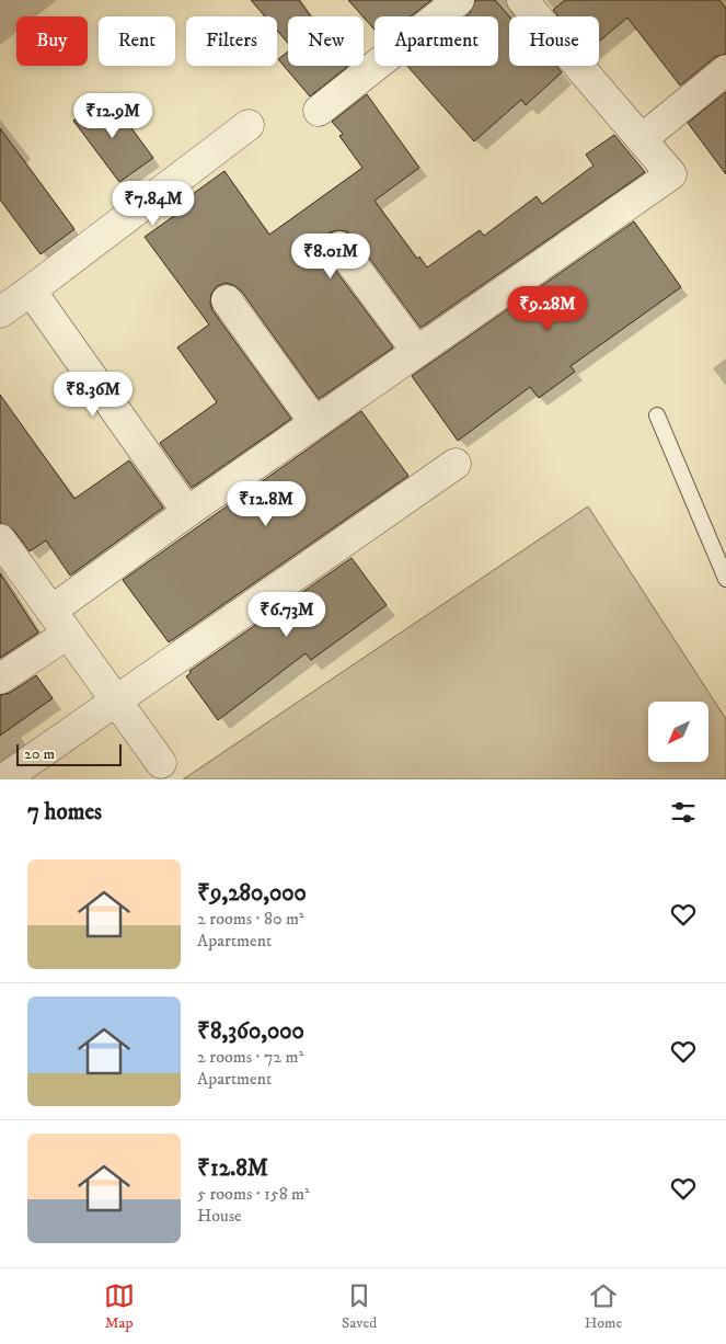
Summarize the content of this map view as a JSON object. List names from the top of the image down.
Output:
{
  "scale_bar": "20 m",
  "north": "bottom left",
  "page": {
    "chip": [
      "Buy",
      "Rent",
      "Filters",
      "New",
      "Apartment",
      "House"
    ],
    "price": [
      "₹12.9M",
      "₹7.84M",
      "₹8.01M",
      "₹9.28M",
      "₹8.36M",
      "₹12.8M",
      "₹6.73M"
    ],
    "scale": "20 m",
    "heading": "7 homes",
    "list": [
      {
        "name": "₹9,280,000",
        "note": "2 rooms · 80 m² · Apartment"
      },
      {
        "name": "₹8,360,000",
        "note": "2 rooms · 72 m² · Apartment"
      },
      {
        "name": "₹12.8M",
        "note": "5 rooms · 158 m² · House"
      }
    ],
    "tabs": ["Map", "Saved", "Home"]
  }
}
